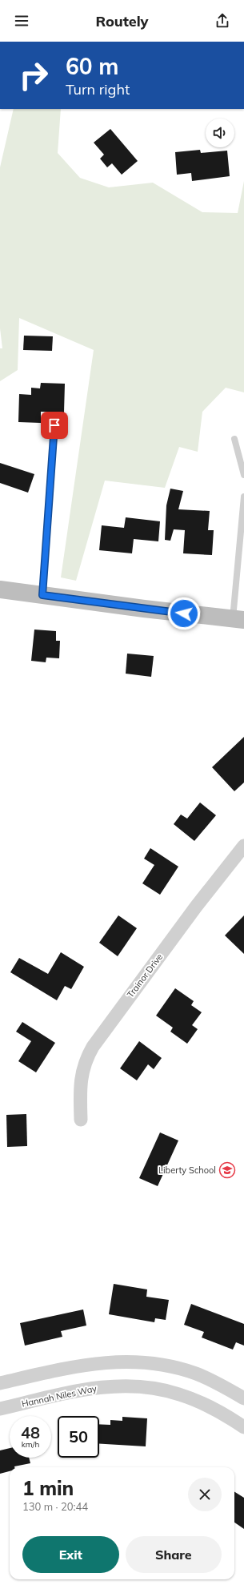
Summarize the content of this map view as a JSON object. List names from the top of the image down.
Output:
{
  "streets": {
    "street": ["Trainor Drive", "Hannah Niles Way"]
  },
  "places": {
    "school or university": ["Liberty School"]
  },
  "page": {
    "header": "Routely",
    "turn": ["60 m", "Turn right"],
    "speed": "48 km/h",
    "limit": "50",
    "heading": ["1 min", "130 m · 20:44"],
    "buttons": ["Exit", "Share"]
  }
}
